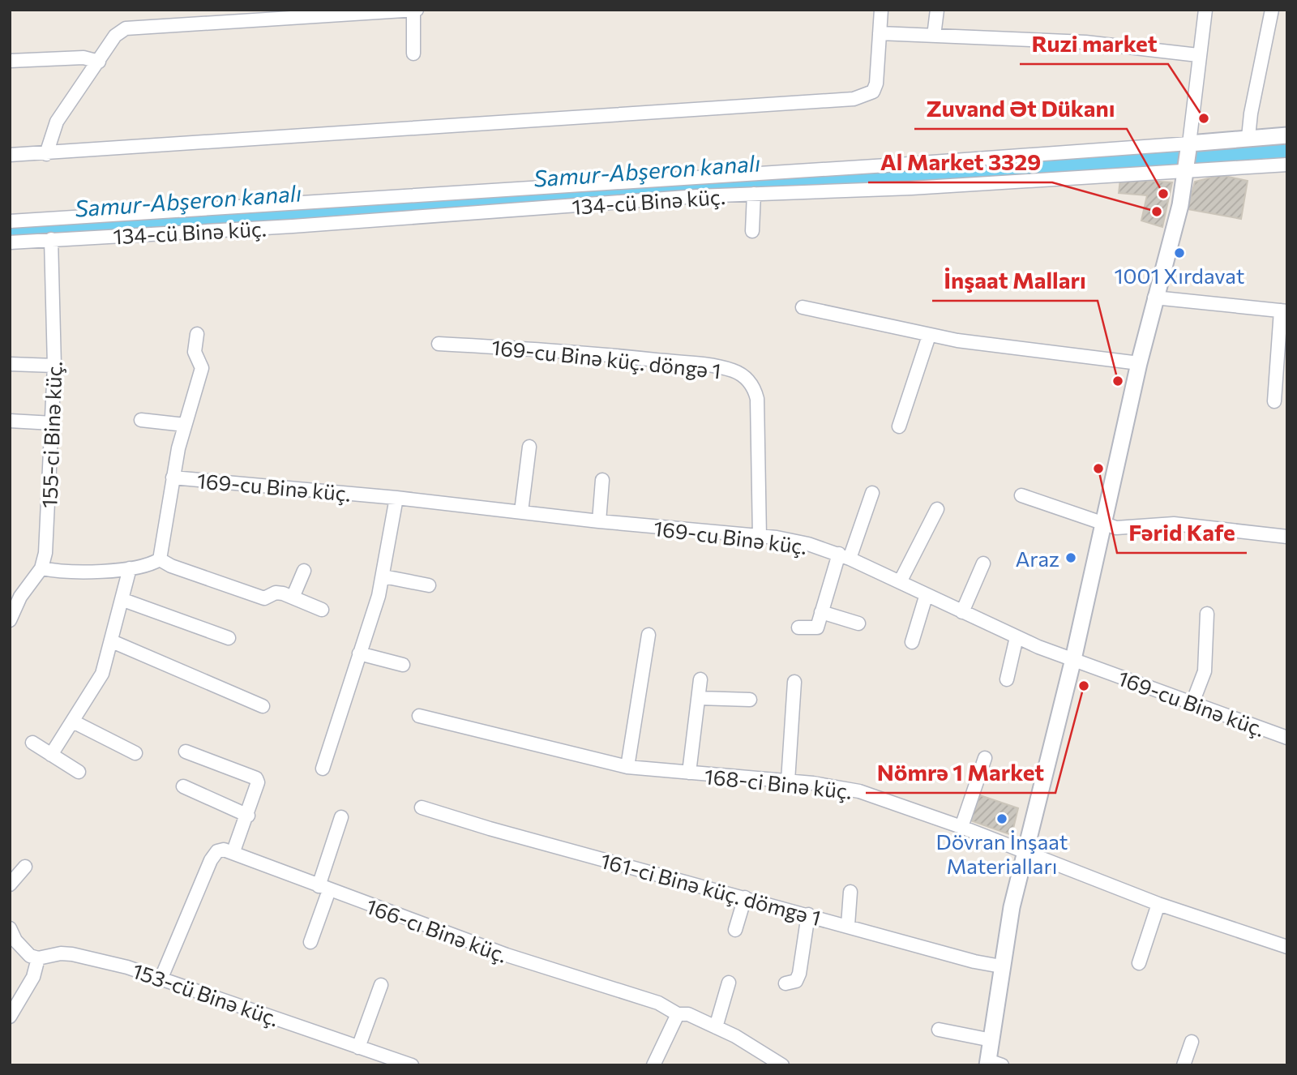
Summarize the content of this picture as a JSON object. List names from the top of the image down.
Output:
{
  "streets": {
    "street": [
      "134-cü Binə küç.",
      "169-cu Binə küç. döngə 1",
      "155-ci Binə küç.",
      "169-cu Binə küç.",
      "168-ci Binə küç.",
      "161-ci Binə küç. dömgə 1",
      "166-cı Binə küç.",
      "153-cü Binə küç."
    ]
  },
  "crossings": [
    ["134-cü Binə küç.", "155-ci Binə küç."],
    ["169-cu Binə küç. döngə 1", "169-cu Binə küç."]
  ],
  "water": ["Samur-Abşeron kanalı"],
  "places": [
    "Ruzi market",
    "Zuvand Ət Dükanı",
    "Al Market 3329",
    "1001 Xırdavat",
    "İnşaat Malları",
    "Fərid Kafe",
    "Araz",
    "Nömrə 1 Market",
    "Dövran İnşaat Materialları"
  ]
}
